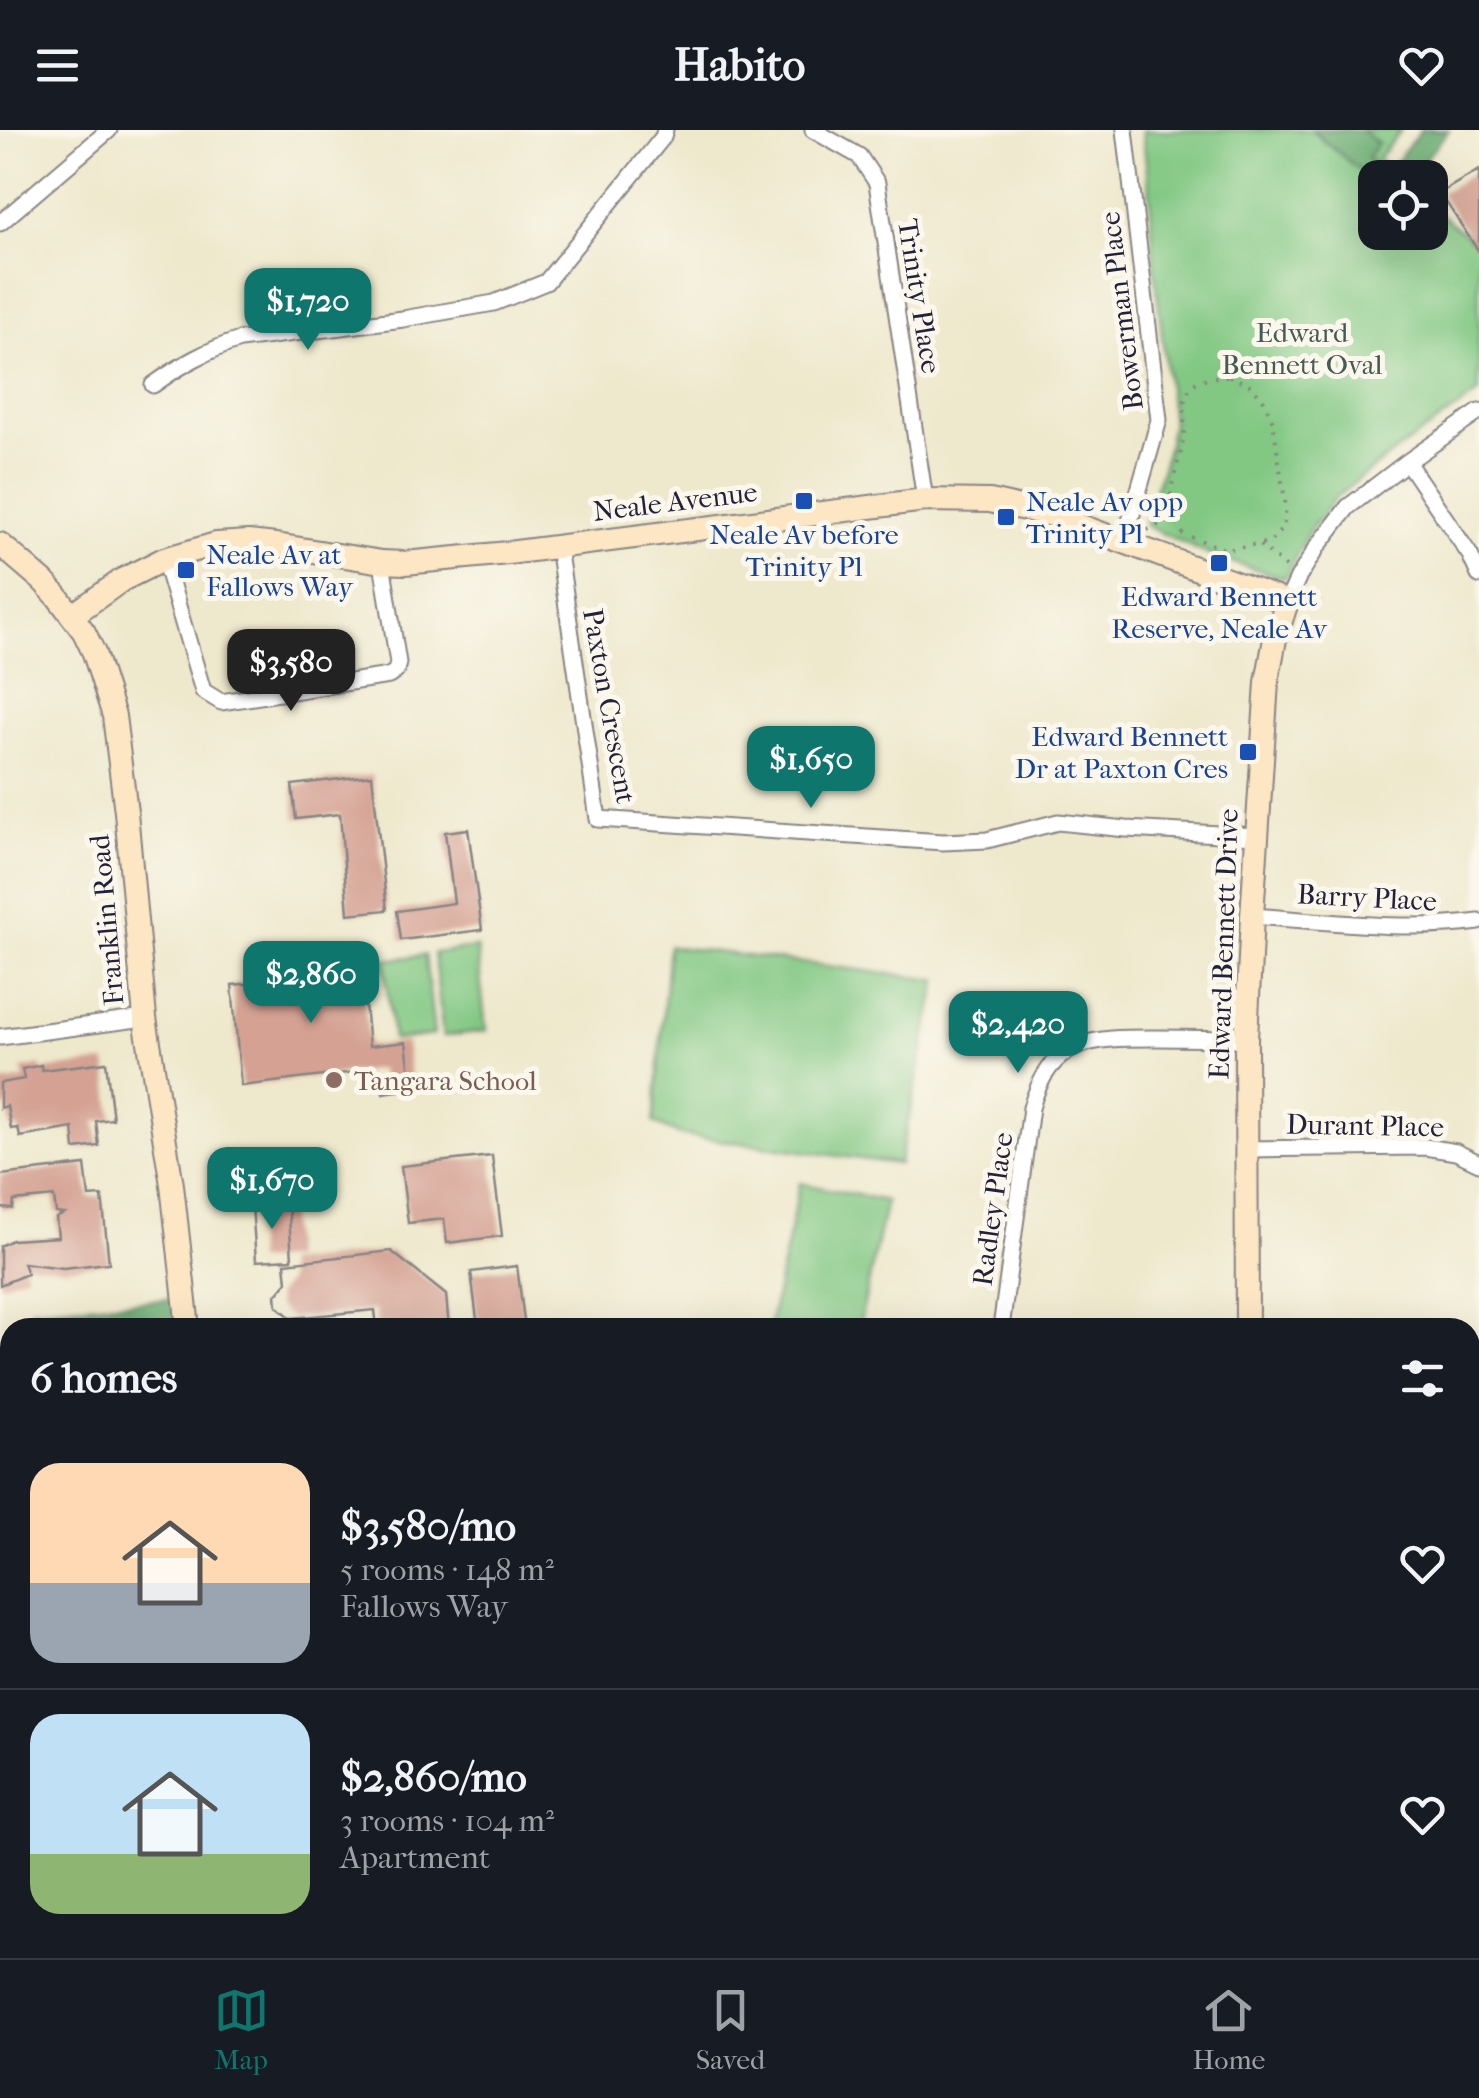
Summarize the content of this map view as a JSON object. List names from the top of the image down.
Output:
{
  "streets": {
    "street": [
      "Trinity Place",
      "Bowerman Place",
      "Neale Avenue",
      "Paxton Crescent",
      "Barry Place",
      "Franklin Road",
      "Edward Bennett Drive",
      "Durant Place",
      "Radley Place"
    ]
  },
  "crossings": [
    ["Trinity Place", "Neale Avenue"],
    ["Bowerman Place", "Neale Avenue"],
    ["Neale Avenue", "Paxton Crescent"],
    ["Neale Avenue", "Franklin Road"],
    ["Neale Avenue", "Edward Bennett Drive"],
    ["Paxton Crescent", "Edward Bennett Drive"],
    ["Barry Place", "Edward Bennett Drive"],
    ["Edward Bennett Drive", "Durant Place"],
    ["Edward Bennett Drive", "Radley Place"]
  ],
  "parks": ["Edward Bennett Oval"],
  "places": {
    "transit": [
      "Neale Av before Trinity Pl",
      "Neale Av opp Trinity Pl",
      "Edward Bennett Reserve, Neale Av",
      "Neale Av at Fallows Way",
      "Edward Bennett Dr at Paxton Cres"
    ],
    "other": ["Tangara School"]
  },
  "page": {
    "header": "Habito",
    "price": [
      "$1,720",
      "$3,580",
      "$1,650",
      "$2,860",
      "$2,420",
      "$1,670"
    ],
    "heading": "6 homes",
    "list": [
      {
        "name": "$3,580/mo",
        "note": "5 rooms · 148 m² · Fallows Way"
      },
      {
        "name": "$2,860/mo",
        "note": "3 rooms · 104 m² · Apartment"
      }
    ],
    "tabs": ["Map", "Saved", "Home"]
  }
}
